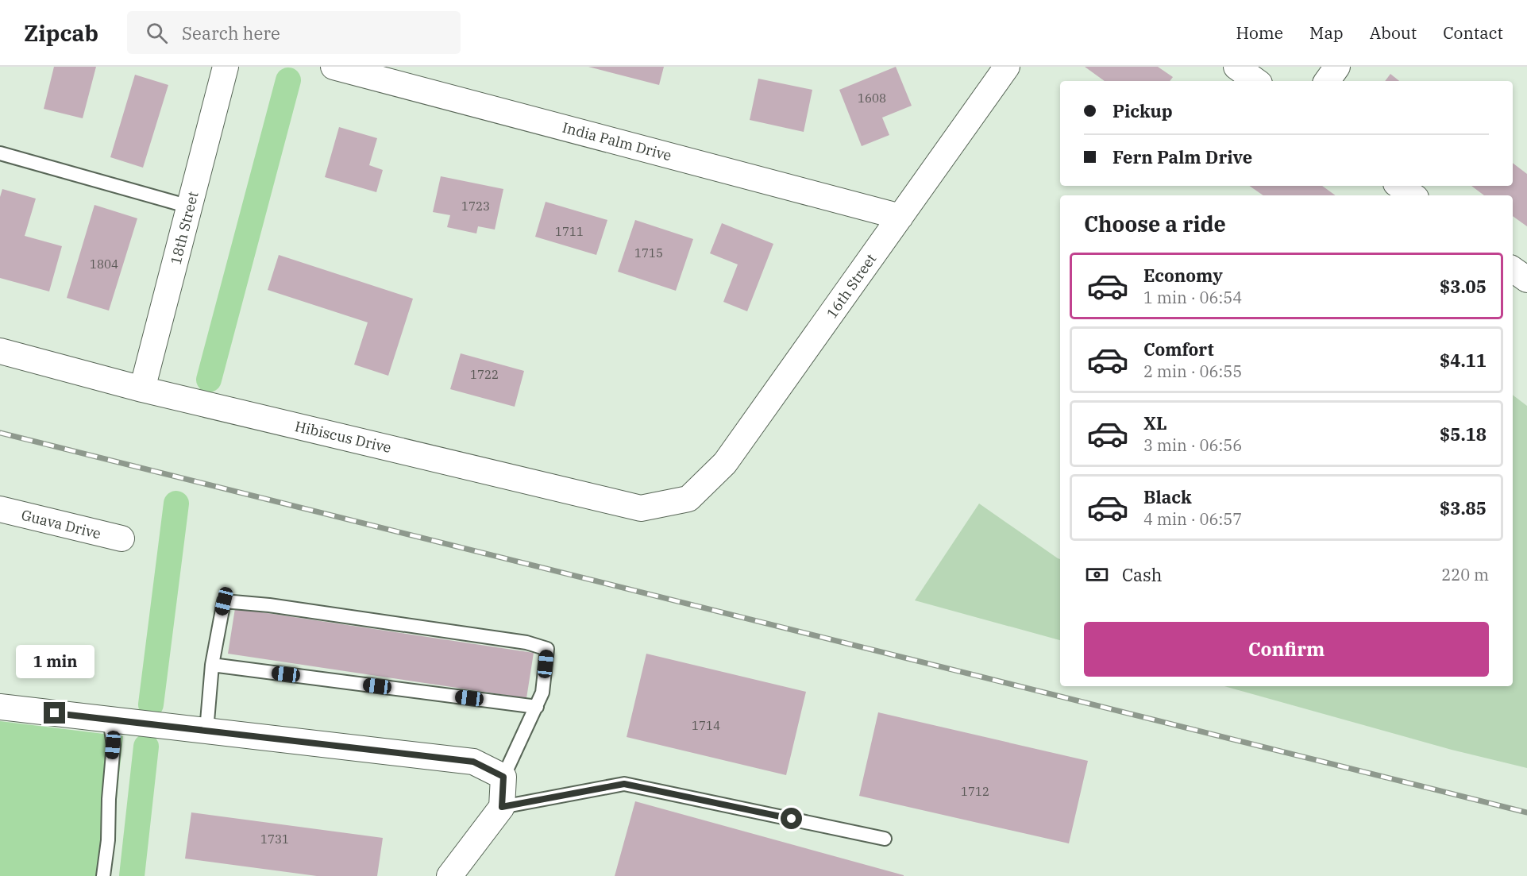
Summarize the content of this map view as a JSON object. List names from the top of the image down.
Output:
{
  "streets": {
    "street": [
      "India Palm Drive",
      "18th Street",
      "16th Street",
      "Hibiscus Drive",
      "Guava Drive"
    ]
  },
  "crossings": [
    ["India Palm Drive", "16th Street"],
    ["18th Street", "Hibiscus Drive"],
    ["16th Street", "Hibiscus Drive"]
  ],
  "house_numbers": [
    "1608",
    "1723",
    "1711",
    "1715",
    "1804",
    "1722",
    "1714",
    "1712",
    "1731"
  ],
  "page": {
    "header": "Zipcab",
    "search": "Search here",
    "nav": [
      "Home",
      "Map",
      "About",
      "Contact"
    ],
    "banner": ["Pickup", "Fern Palm Drive"],
    "heading": "Choose a ride",
    "list": [
      {
        "name": "Economy",
        "note": "1 min · 06:54",
        "value": "$3.05"
      },
      {
        "name": "Comfort",
        "note": "2 min · 06:55",
        "value": "$4.11"
      },
      {
        "name": "XL",
        "note": "3 min · 06:56",
        "value": "$5.18"
      },
      {
        "name": "Black",
        "note": "4 min · 06:57",
        "value": "$3.85"
      }
    ],
    "pay": ["Cash", "220 m"],
    "buttons": "Confirm",
    "bubble": "1 min"
  }
}
